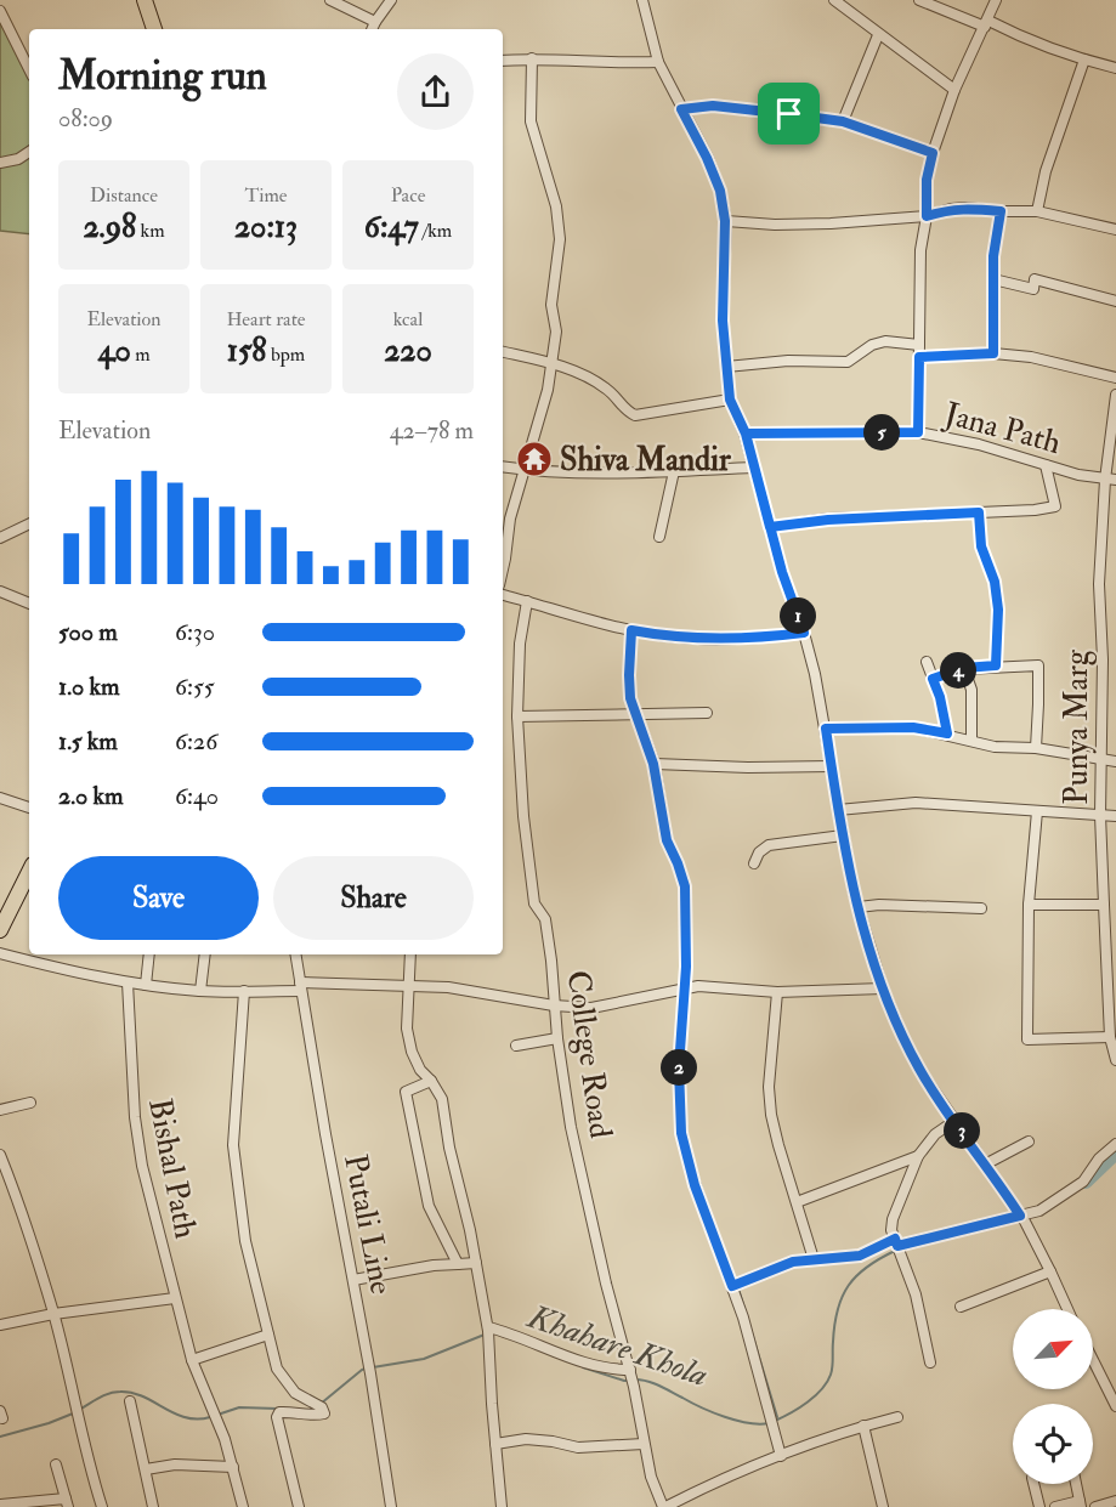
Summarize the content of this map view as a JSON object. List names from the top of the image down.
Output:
{
  "streets": {
    "street": [
      "Jana Path",
      "Punya Marg",
      "College Road",
      "Bishal Path",
      "Putali Line"
    ]
  },
  "crossings": [
    ["Jana Path", "Punya Marg"]
  ],
  "water": ["Khahare Khola"],
  "places": {
    "temple": ["Shiva Mandir"]
  },
  "north": "top right",
  "page": {
    "heading": ["Morning run", "08:09"],
    "stats": [
      ["Distance", "2.98 km"],
      ["Time", "20:13"],
      ["Pace", "6:47 /km"],
      ["Elevation", "40 m"],
      ["Heart rate", "158 bpm"],
      ["kcal", "220"]
    ],
    "chart": ["Elevation", "42–78 m"],
    "pins": [
      "5",
      "1",
      "4",
      "2",
      "3"
    ],
    "list": [
      {
        "name": "500 m",
        "note": "6:30"
      },
      {
        "name": "1.0 km",
        "note": "6:55"
      },
      {
        "name": "1.5 km",
        "note": "6:26"
      },
      {
        "name": "2.0 km",
        "note": "6:40"
      }
    ],
    "buttons": ["Save", "Share"]
  }
}
